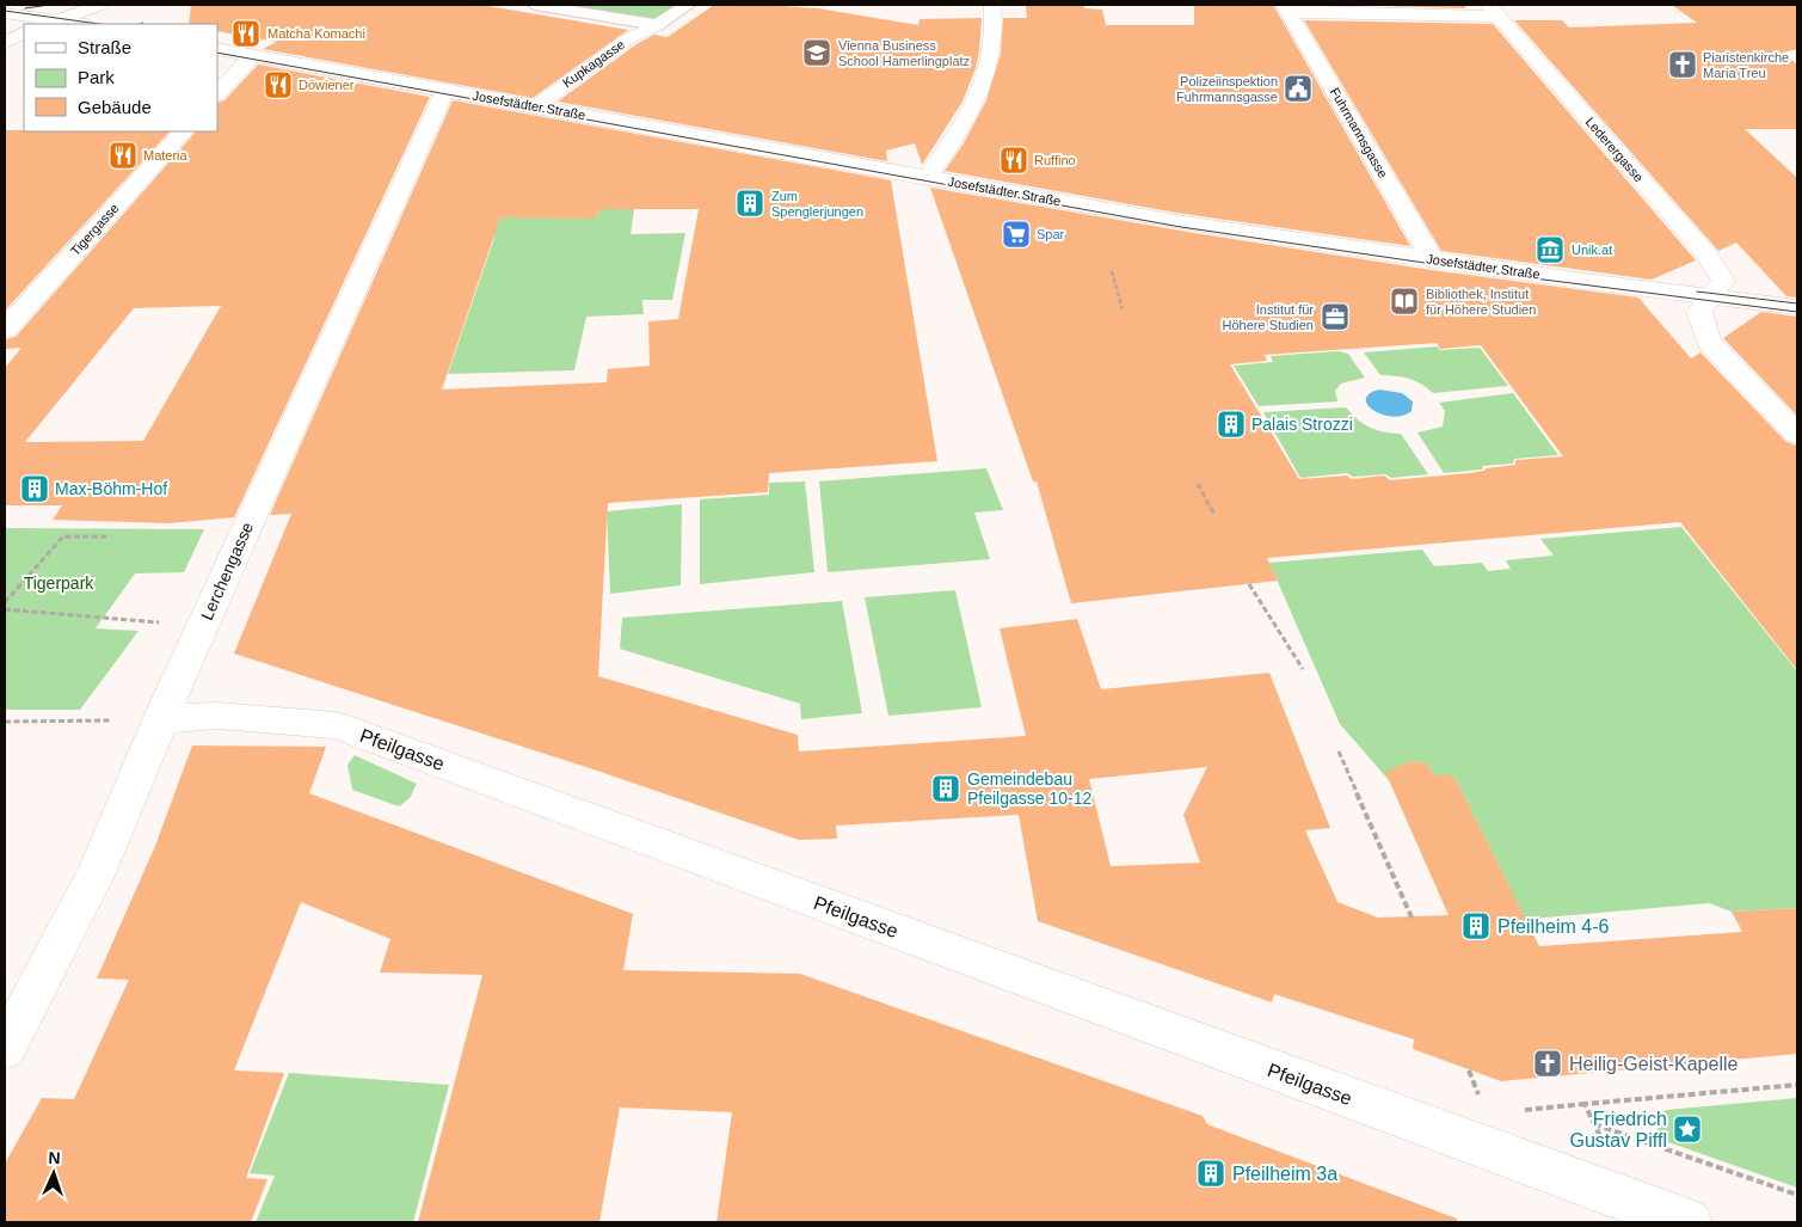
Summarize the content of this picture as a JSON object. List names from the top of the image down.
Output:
{
  "streets": {
    "street": [
      "Kupkagasse",
      "Josefstädter Straße",
      "Fuhrmannsgasse",
      "Lederergasse",
      "Tigergasse",
      "Lerchengasse",
      "Pfeilgasse"
    ]
  },
  "crossings": [
    ["Kupkagasse", "Josefstädter Straße"],
    ["Josefstädter Straße", "Fuhrmannsgasse"],
    ["Josefstädter Straße", "Lederergasse"],
    ["Josefstädter Straße", "Lerchengasse"],
    ["Lerchengasse", "Pfeilgasse"]
  ],
  "parks": ["Tigerpark"],
  "places": {
    "restaurant": [
      "Matcha Komachi",
      "Döwiener",
      "Materia",
      "Ruffino"
    ],
    "school or university": ["Vienna Business School Hamerlingplatz"],
    "church": ["Piaristenkirche Maria Treu", "Heilig-Geist-Kapelle"],
    "public building": ["Polizeiinspektion Fuhrmannsgasse"],
    "building": [
      "Zum Spenglerjungen",
      "Palais Strozzi",
      "Max-Böhm-Hof",
      "Gemeindebau Pfeilgasse 10-12",
      "Pfeilheim 4-6",
      "Pfeilheim 3a"
    ],
    "supermarket": ["Spar"],
    "museum": ["Unik.at"],
    "library": ["Bibliothek, Institut für Höhere Studien"],
    "office": ["Institut für Höhere Studien"],
    "place": ["Friedrich Gustav Piffl"]
  },
  "legend": ["Straße", "Park", "Gebäude"],
  "north": "top"
}
